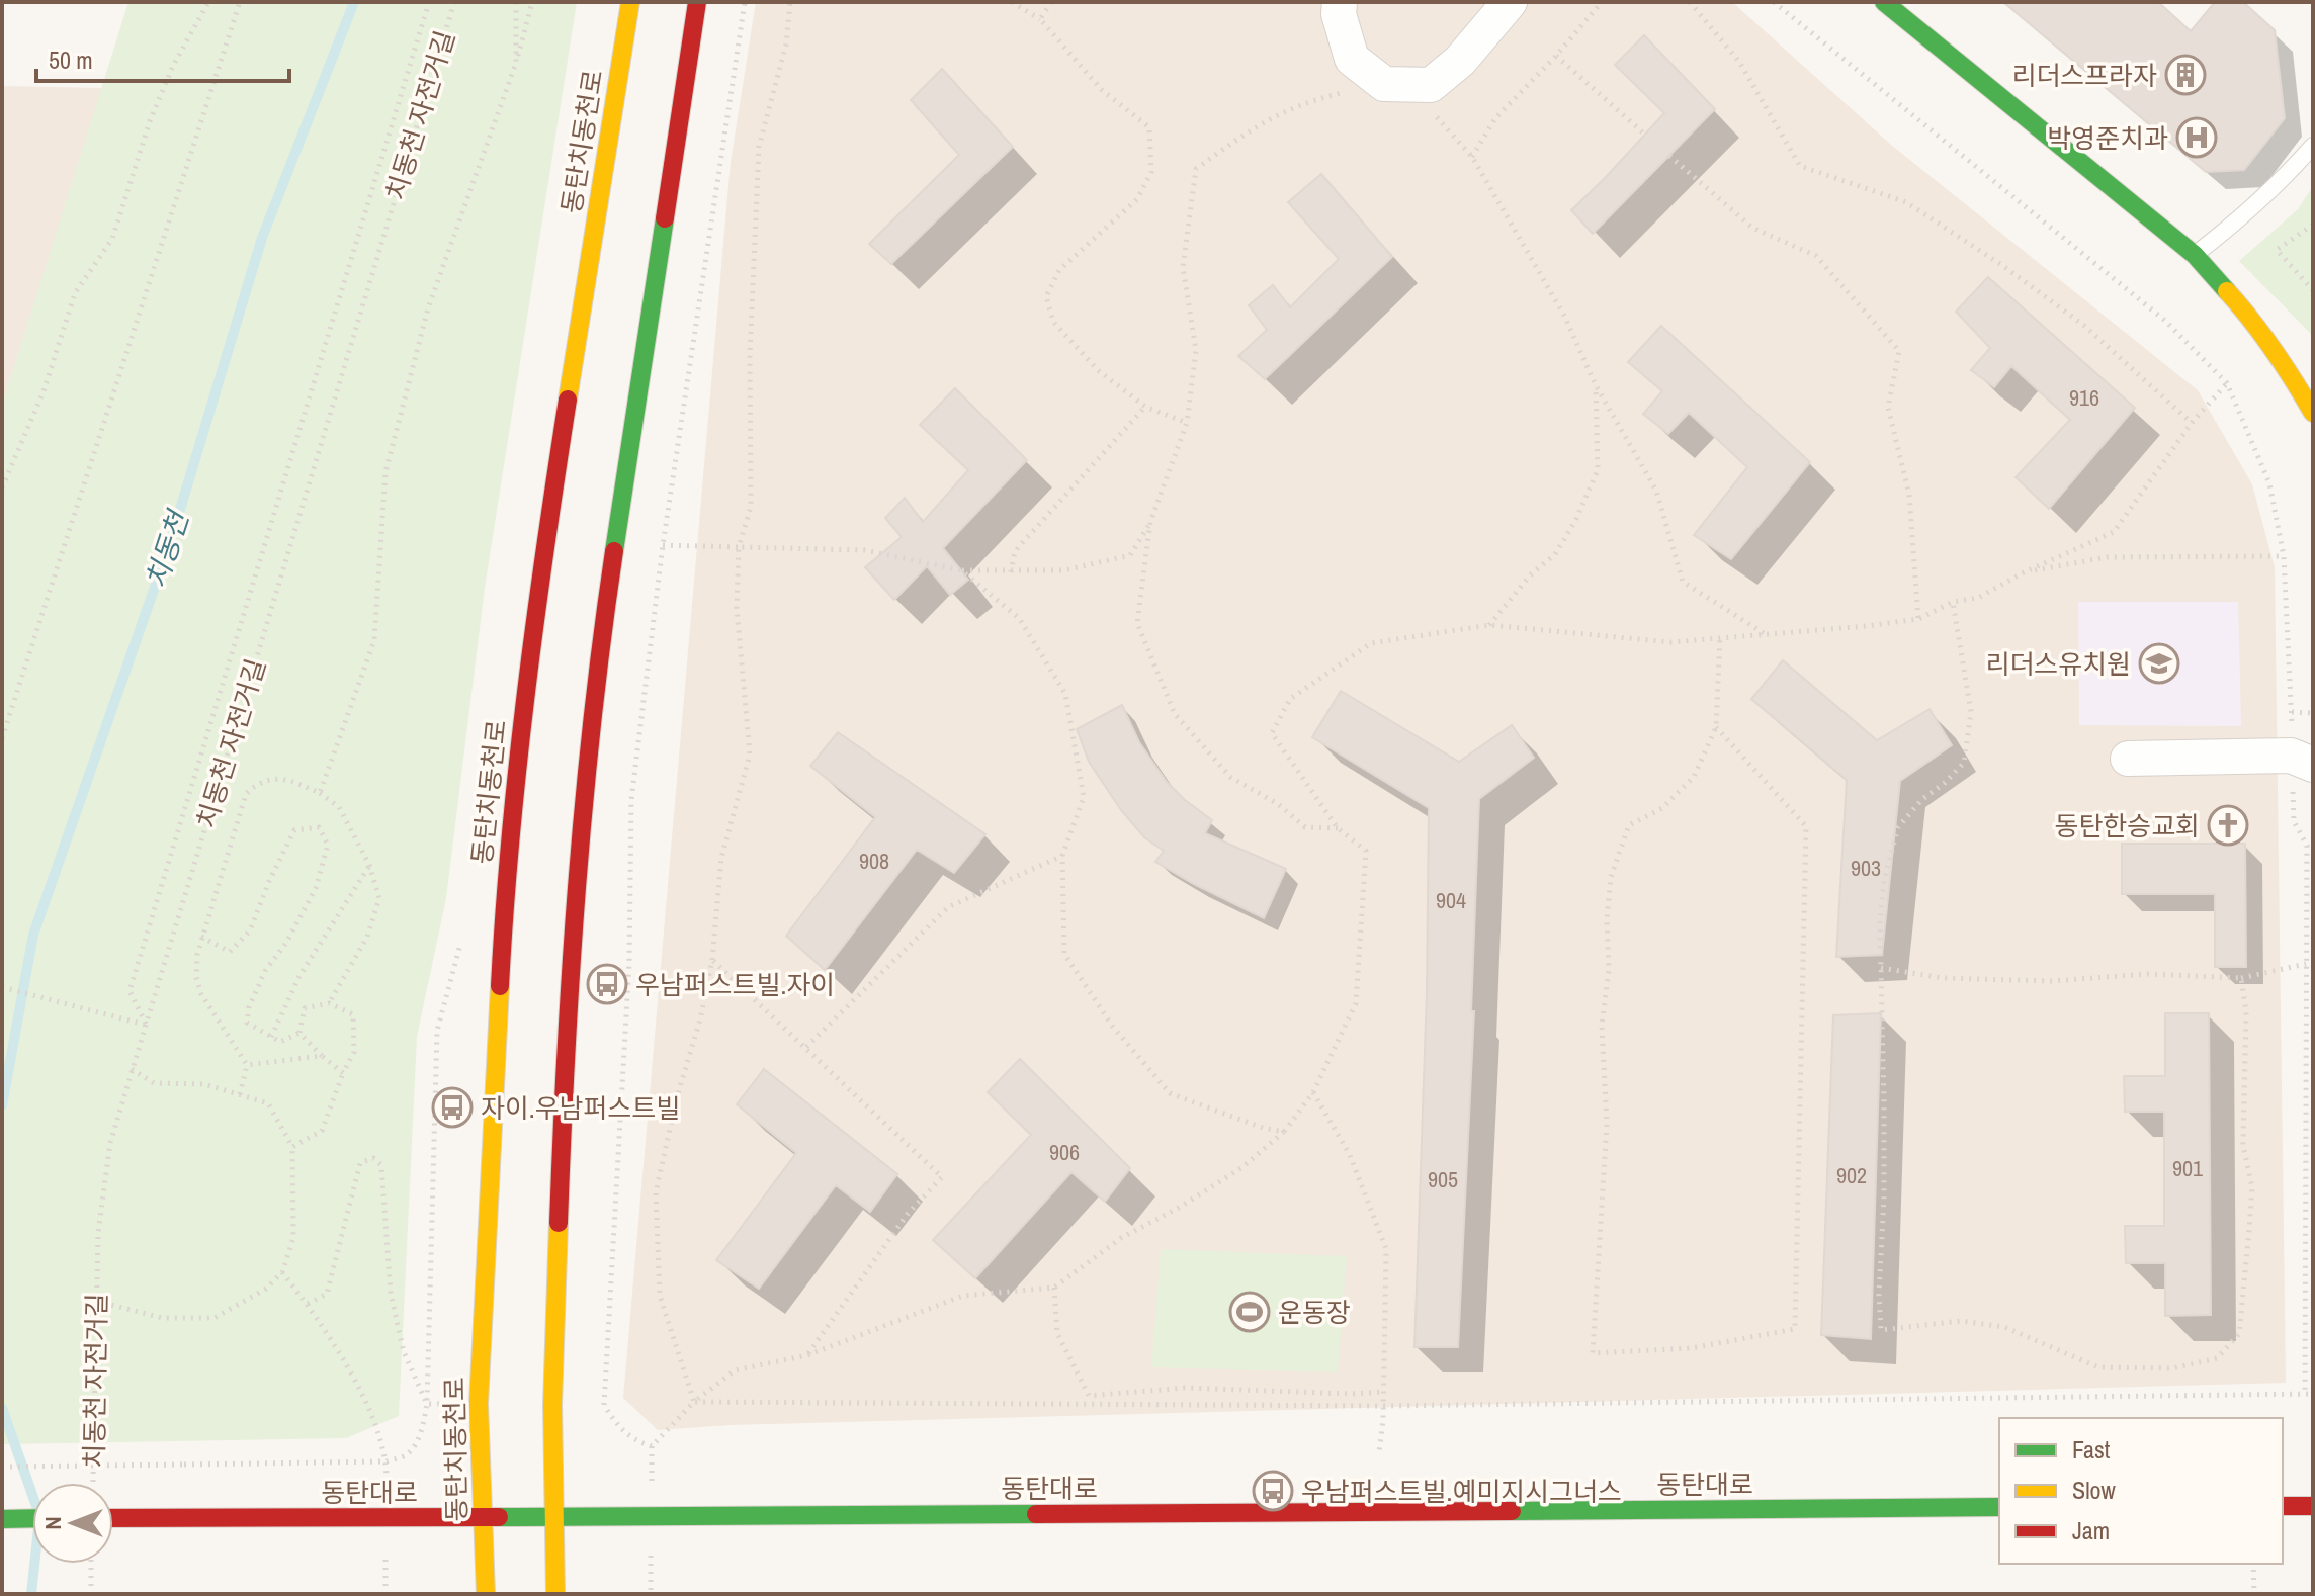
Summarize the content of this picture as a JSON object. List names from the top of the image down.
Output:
{
  "streets": {
    "main road": ["동탄치동천로", "동탄대로"],
    "path": ["치동천 자전거길"]
  },
  "crossings": [
    ["동탄치동천로", "동탄대로"]
  ],
  "water": ["치동천"],
  "places": {
    "building": ["리더스프라자"],
    "hospital": ["박영준치과"],
    "school or university": ["리더스유치원"],
    "church": ["동탄한승교회"],
    "bus stop": ["우남퍼스트빌.자이", "자이.우남퍼스트빌", "우남퍼스트빌.예미지시그너스"],
    "sports": ["운동장"]
  },
  "house_numbers": [
    "916",
    "908",
    "903",
    "904",
    "906",
    "901",
    "902",
    "905"
  ],
  "legend": ["Fast", "Slow", "Jam"],
  "scale_bar": "50 m",
  "north": "left"
}
